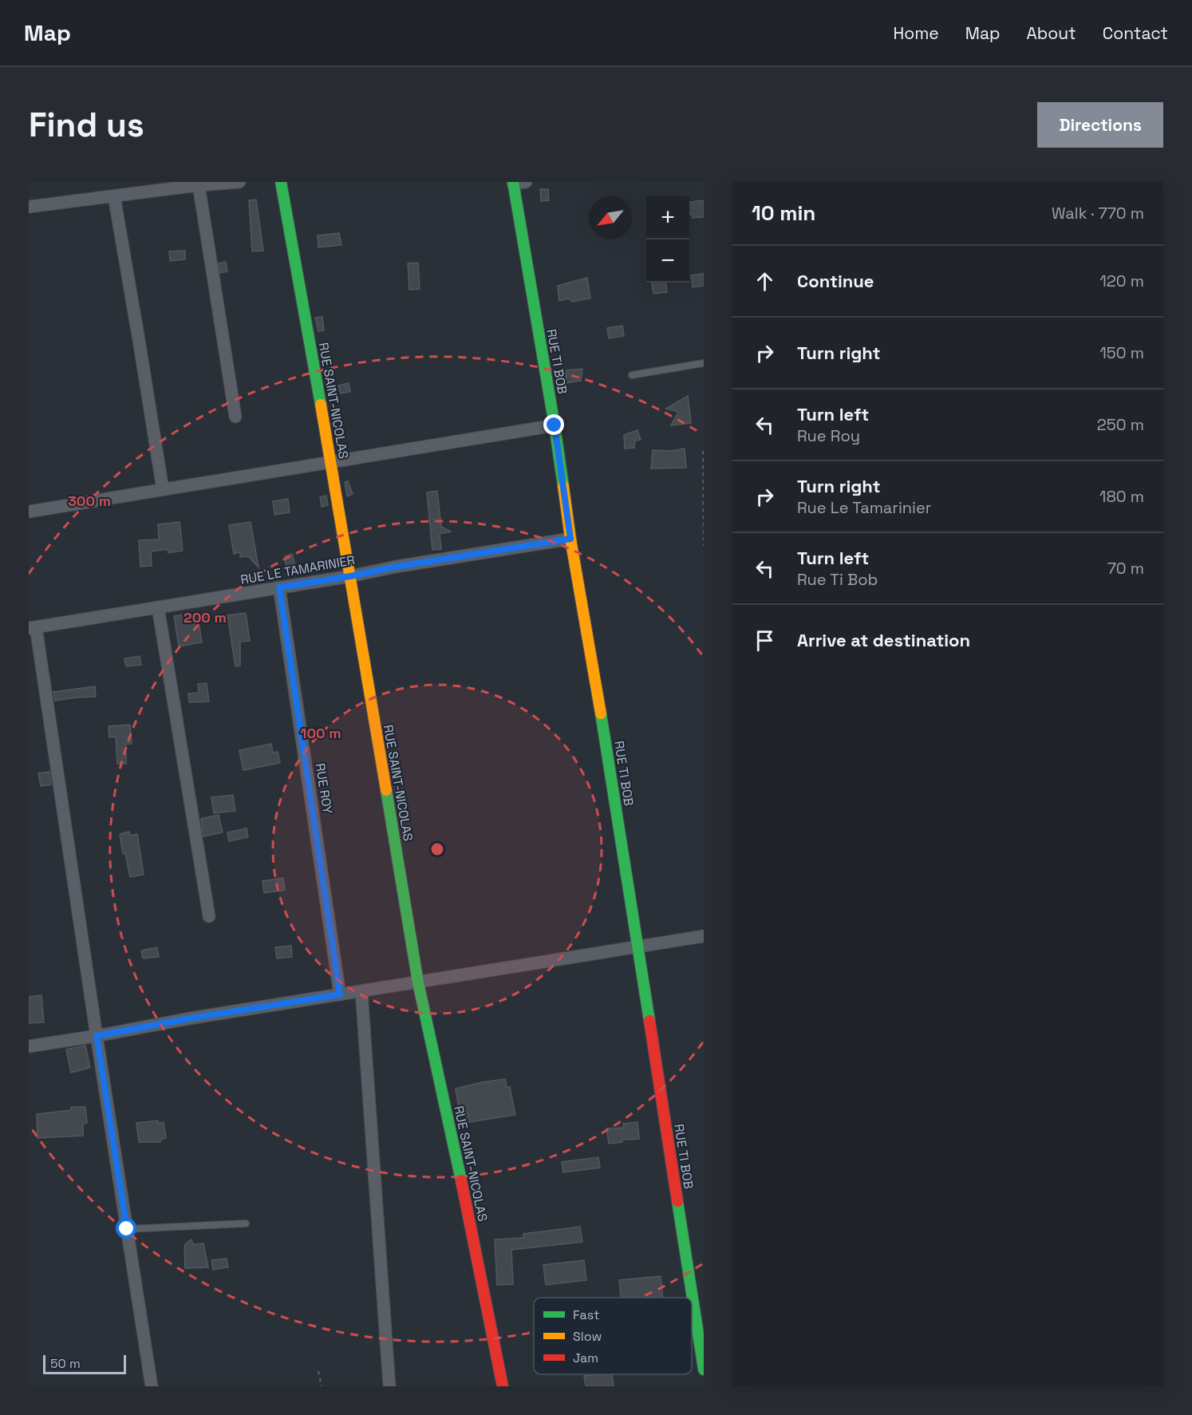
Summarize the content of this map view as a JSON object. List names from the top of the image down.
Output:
{
  "streets": {
    "street": [
      "RUE TI BOB",
      "RUE SAINT-NICOLAS",
      "RUE LE TAMARINIER",
      "RUE ROY"
    ]
  },
  "crossings": [
    ["RUE TI BOB", "RUE LE TAMARINIER"],
    ["RUE SAINT-NICOLAS", "RUE LE TAMARINIER"],
    ["RUE LE TAMARINIER", "RUE ROY"]
  ],
  "legend": ["Fast", "Slow", "Jam"],
  "scale_bar": "50 m",
  "north": "bottom left",
  "page": {
    "header": "Map",
    "nav": [
      "Home",
      "Map",
      "About",
      "Contact"
    ],
    "buttons": "Directions",
    "title": "Find us",
    "heading": ["10 min", "Walk · 770 m"],
    "map_buttons": ["+", "−"],
    "list": [
      ["Continue", "120 m"],
      ["Turn right", "150 m"],
      ["Turn left", "Rue Roy", "250 m"],
      ["Turn right", "Rue Le Tamarinier", "180 m"],
      ["Turn left", "Rue Ti Bob", "70 m"],
      "Arrive at destination"
    ],
    "scale": "50 m"
  },
  "rings": ["300 m", "200 m", "100 m"]
}
